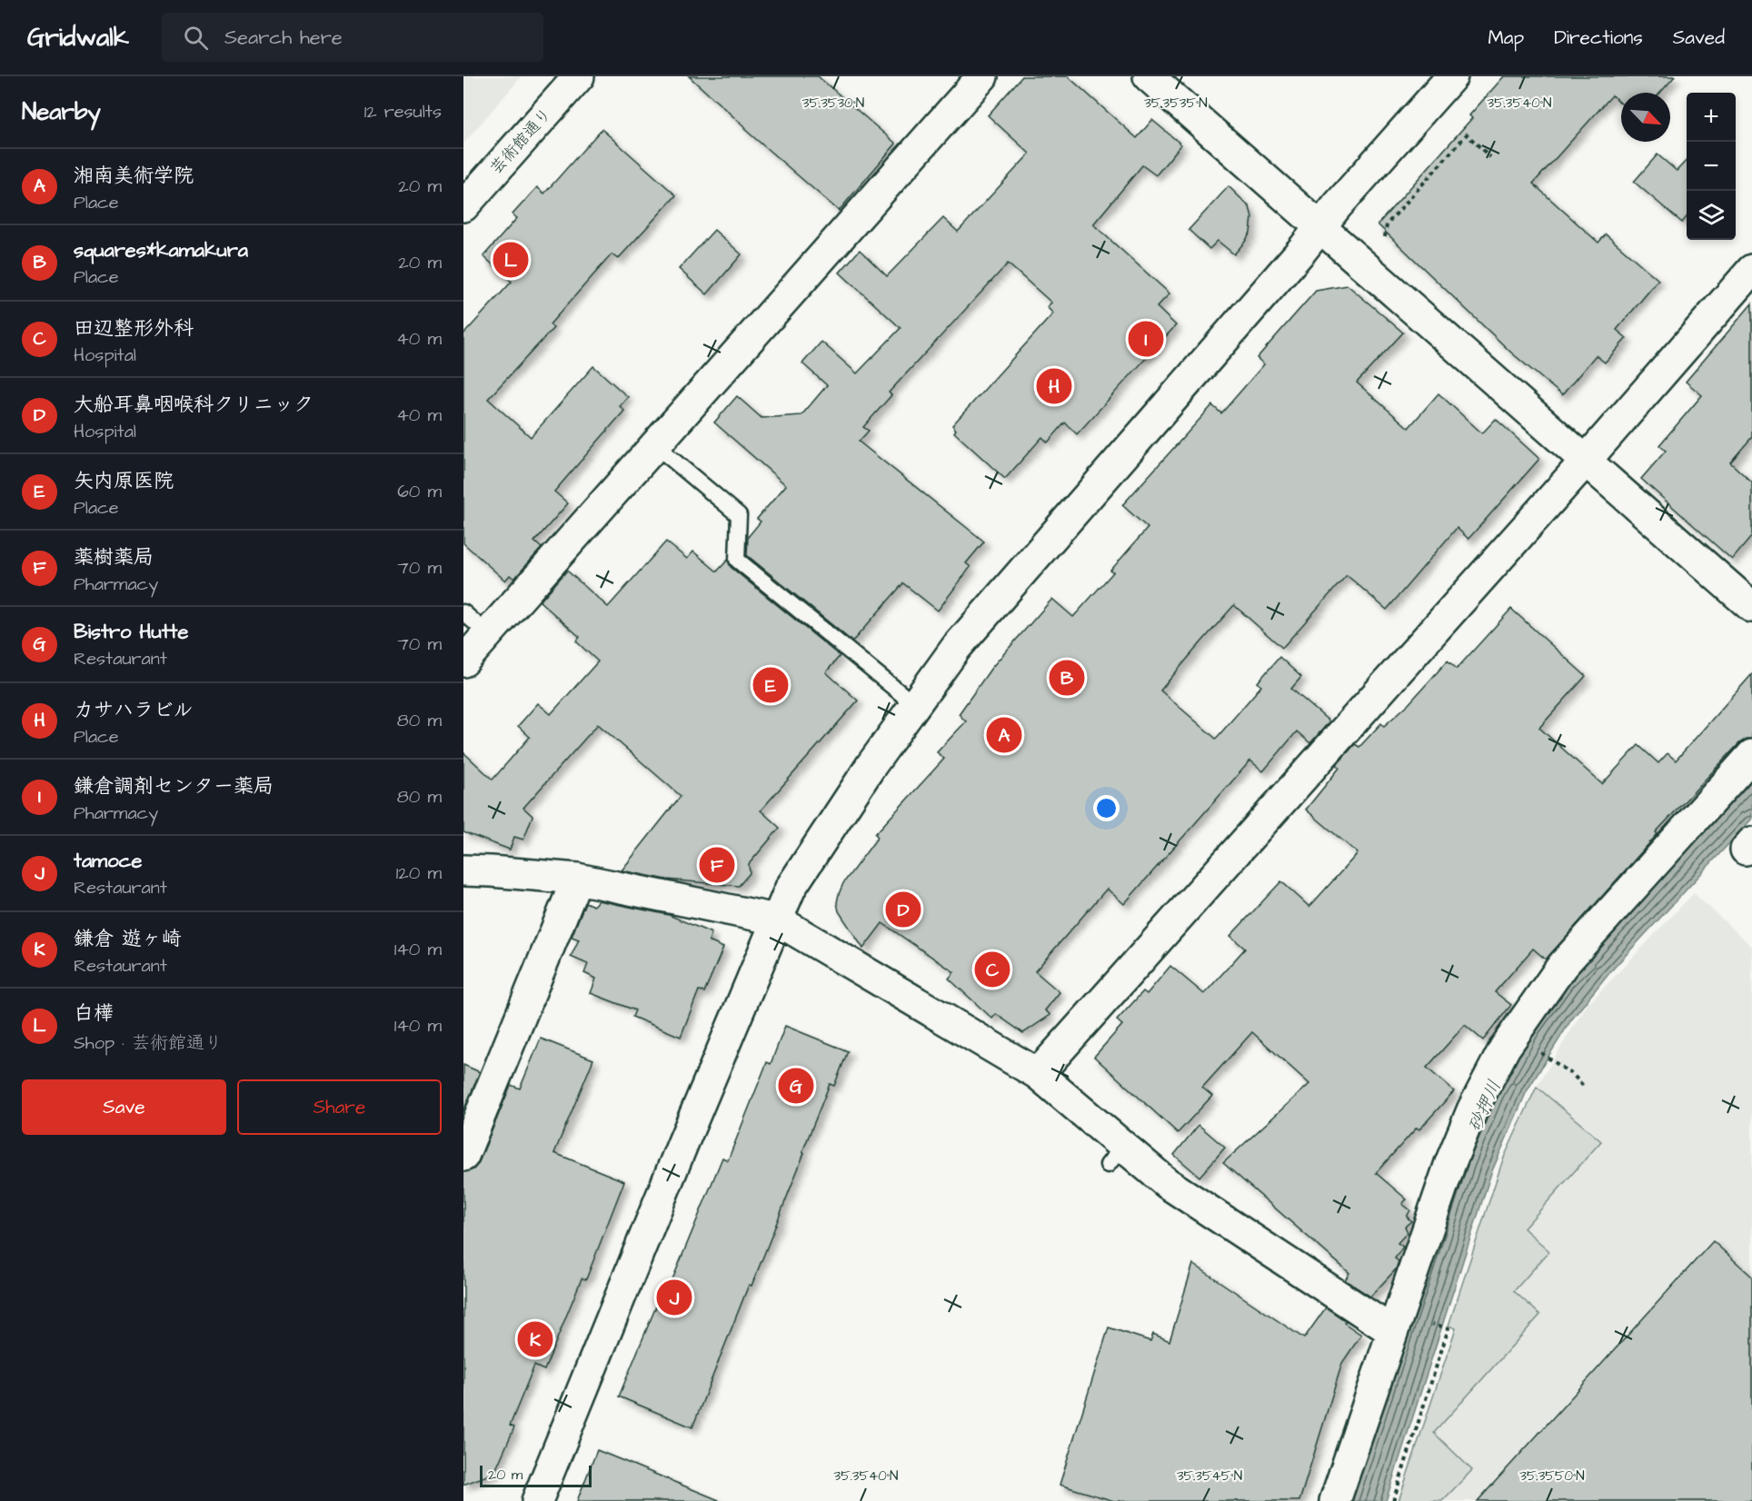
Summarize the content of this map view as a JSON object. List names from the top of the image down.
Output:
{
  "streets": {
    "street": ["芸術館通り"]
  },
  "water": ["砂押川"],
  "scale_bar": "20 m",
  "north": "bottom right",
  "page": {
    "header": "Gridwalk",
    "search": "Search here",
    "nav": ["Map", "Directions", "Saved"],
    "heading": ["Nearby", "12 results"],
    "map_buttons": ["+", "−"],
    "list": [
      {
        "mark": "A",
        "name": "湘南美術学院",
        "note": "Place",
        "value": "20 m"
      },
      {
        "mark": "B",
        "name": "squares*kamakura",
        "note": "Place",
        "value": "20 m"
      },
      {
        "mark": "C",
        "name": "田辺整形外科",
        "note": "Hospital",
        "value": "40 m"
      },
      {
        "mark": "D",
        "name": "大船耳鼻咽喉科クリニック",
        "note": "Hospital",
        "value": "40 m"
      },
      {
        "mark": "E",
        "name": "矢内原医院",
        "note": "Place",
        "value": "60 m"
      },
      {
        "mark": "F",
        "name": "薬樹薬局",
        "note": "Pharmacy",
        "value": "70 m"
      },
      {
        "mark": "G",
        "name": "Bistro Hutte",
        "note": "Restaurant",
        "value": "70 m"
      },
      {
        "mark": "H",
        "name": "カサハラビル",
        "note": "Place",
        "value": "80 m"
      },
      {
        "mark": "I",
        "name": "鎌倉調剤センター薬局",
        "note": "Pharmacy",
        "value": "80 m"
      },
      {
        "mark": "J",
        "name": "tamoce",
        "note": "Restaurant",
        "value": "120 m"
      },
      {
        "mark": "K",
        "name": "鎌倉 遊ヶ崎",
        "note": "Restaurant",
        "value": "140 m"
      },
      {
        "mark": "L",
        "name": "白樺",
        "note": "Shop · 芸術館通り",
        "value": "140 m"
      }
    ],
    "pins": [
      "L",
      "I",
      "H",
      "B",
      "E",
      "A",
      "F",
      "D",
      "C",
      "G",
      "J",
      "K"
    ],
    "buttons": ["Save", "Share"],
    "scale": "20 m"
  },
  "coordinates": [
    "35.3530°N",
    "35.3535°N",
    "35.3540°N",
    "35.3545°N",
    "35.3550°N"
  ]
}
